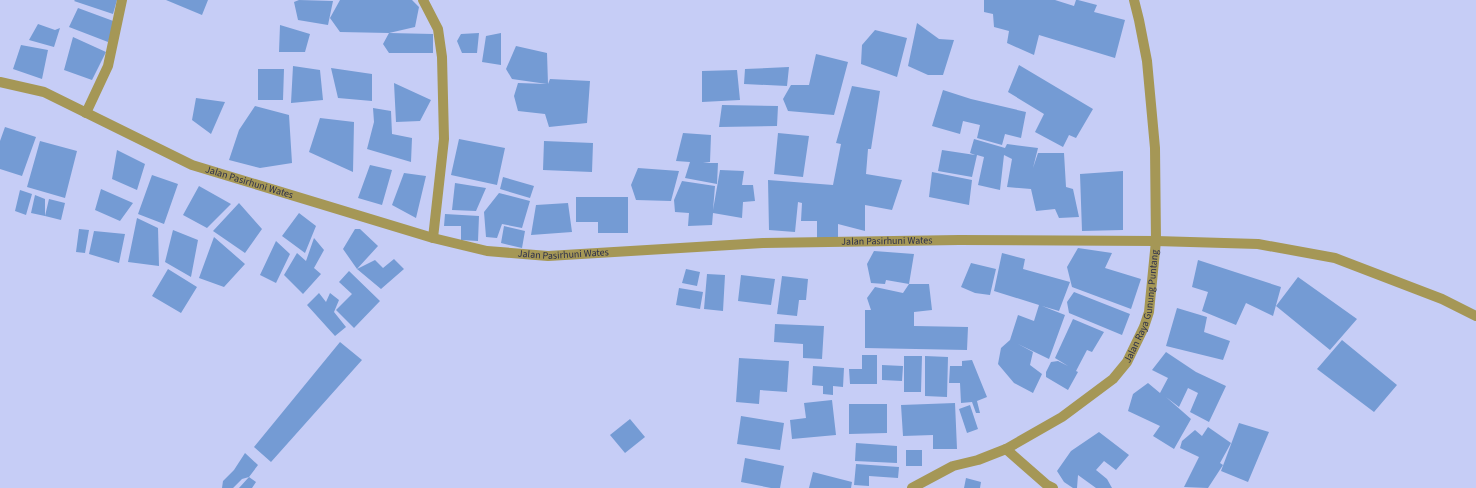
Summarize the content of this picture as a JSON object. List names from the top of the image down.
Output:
{
  "streets": {
    "street": ["Jalan Pasirhuni Wates", "Jalan Raya Gunung Puntang"]
  },
  "crossings": [
    ["Jalan Pasirhuni Wates", "Jalan Raya Gunung Puntang"]
  ]
}
